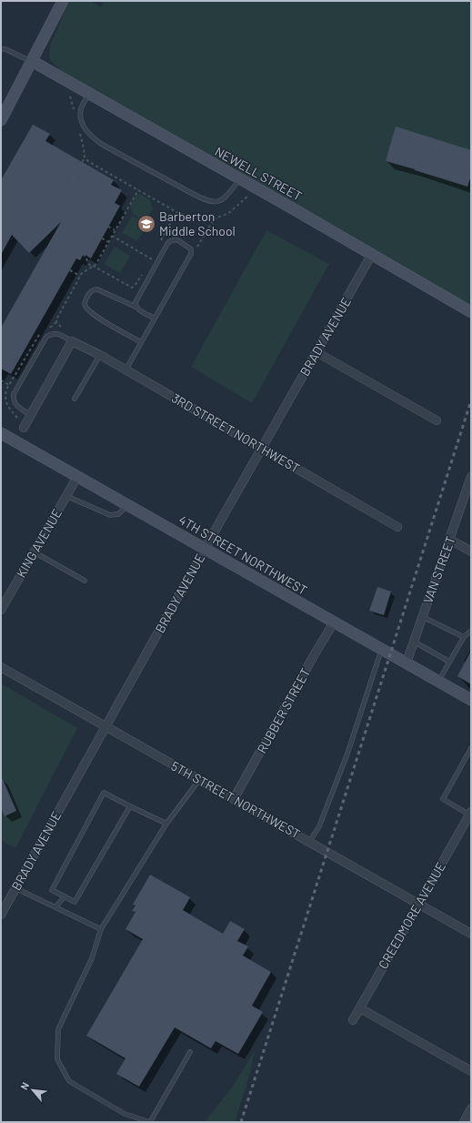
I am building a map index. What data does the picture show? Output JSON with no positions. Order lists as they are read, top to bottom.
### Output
{
  "streets": {
    "street": [
      "NEWELL STREET",
      "BRADY AVENUE",
      "3RD STREET NORTHWEST",
      "KING AVENUE",
      "4TH STREET NORTHWEST",
      "VAN STREET",
      "RUBBER STREET",
      "5TH STREET NORTHWEST",
      "CREEDMORE AVENUE"
    ]
  },
  "crossings": [
    ["NEWELL STREET", "BRADY AVENUE"],
    ["BRADY AVENUE", "3RD STREET NORTHWEST"],
    ["BRADY AVENUE", "4TH STREET NORTHWEST"],
    ["BRADY AVENUE", "5TH STREET NORTHWEST"],
    ["KING AVENUE", "4TH STREET NORTHWEST"],
    ["4TH STREET NORTHWEST", "VAN STREET"],
    ["4TH STREET NORTHWEST", "RUBBER STREET"],
    ["RUBBER STREET", "5TH STREET NORTHWEST"],
    ["5TH STREET NORTHWEST", "CREEDMORE AVENUE"]
  ],
  "places": {
    "school or university": ["Barberton Middle School"]
  },
  "north": "top left"
}
